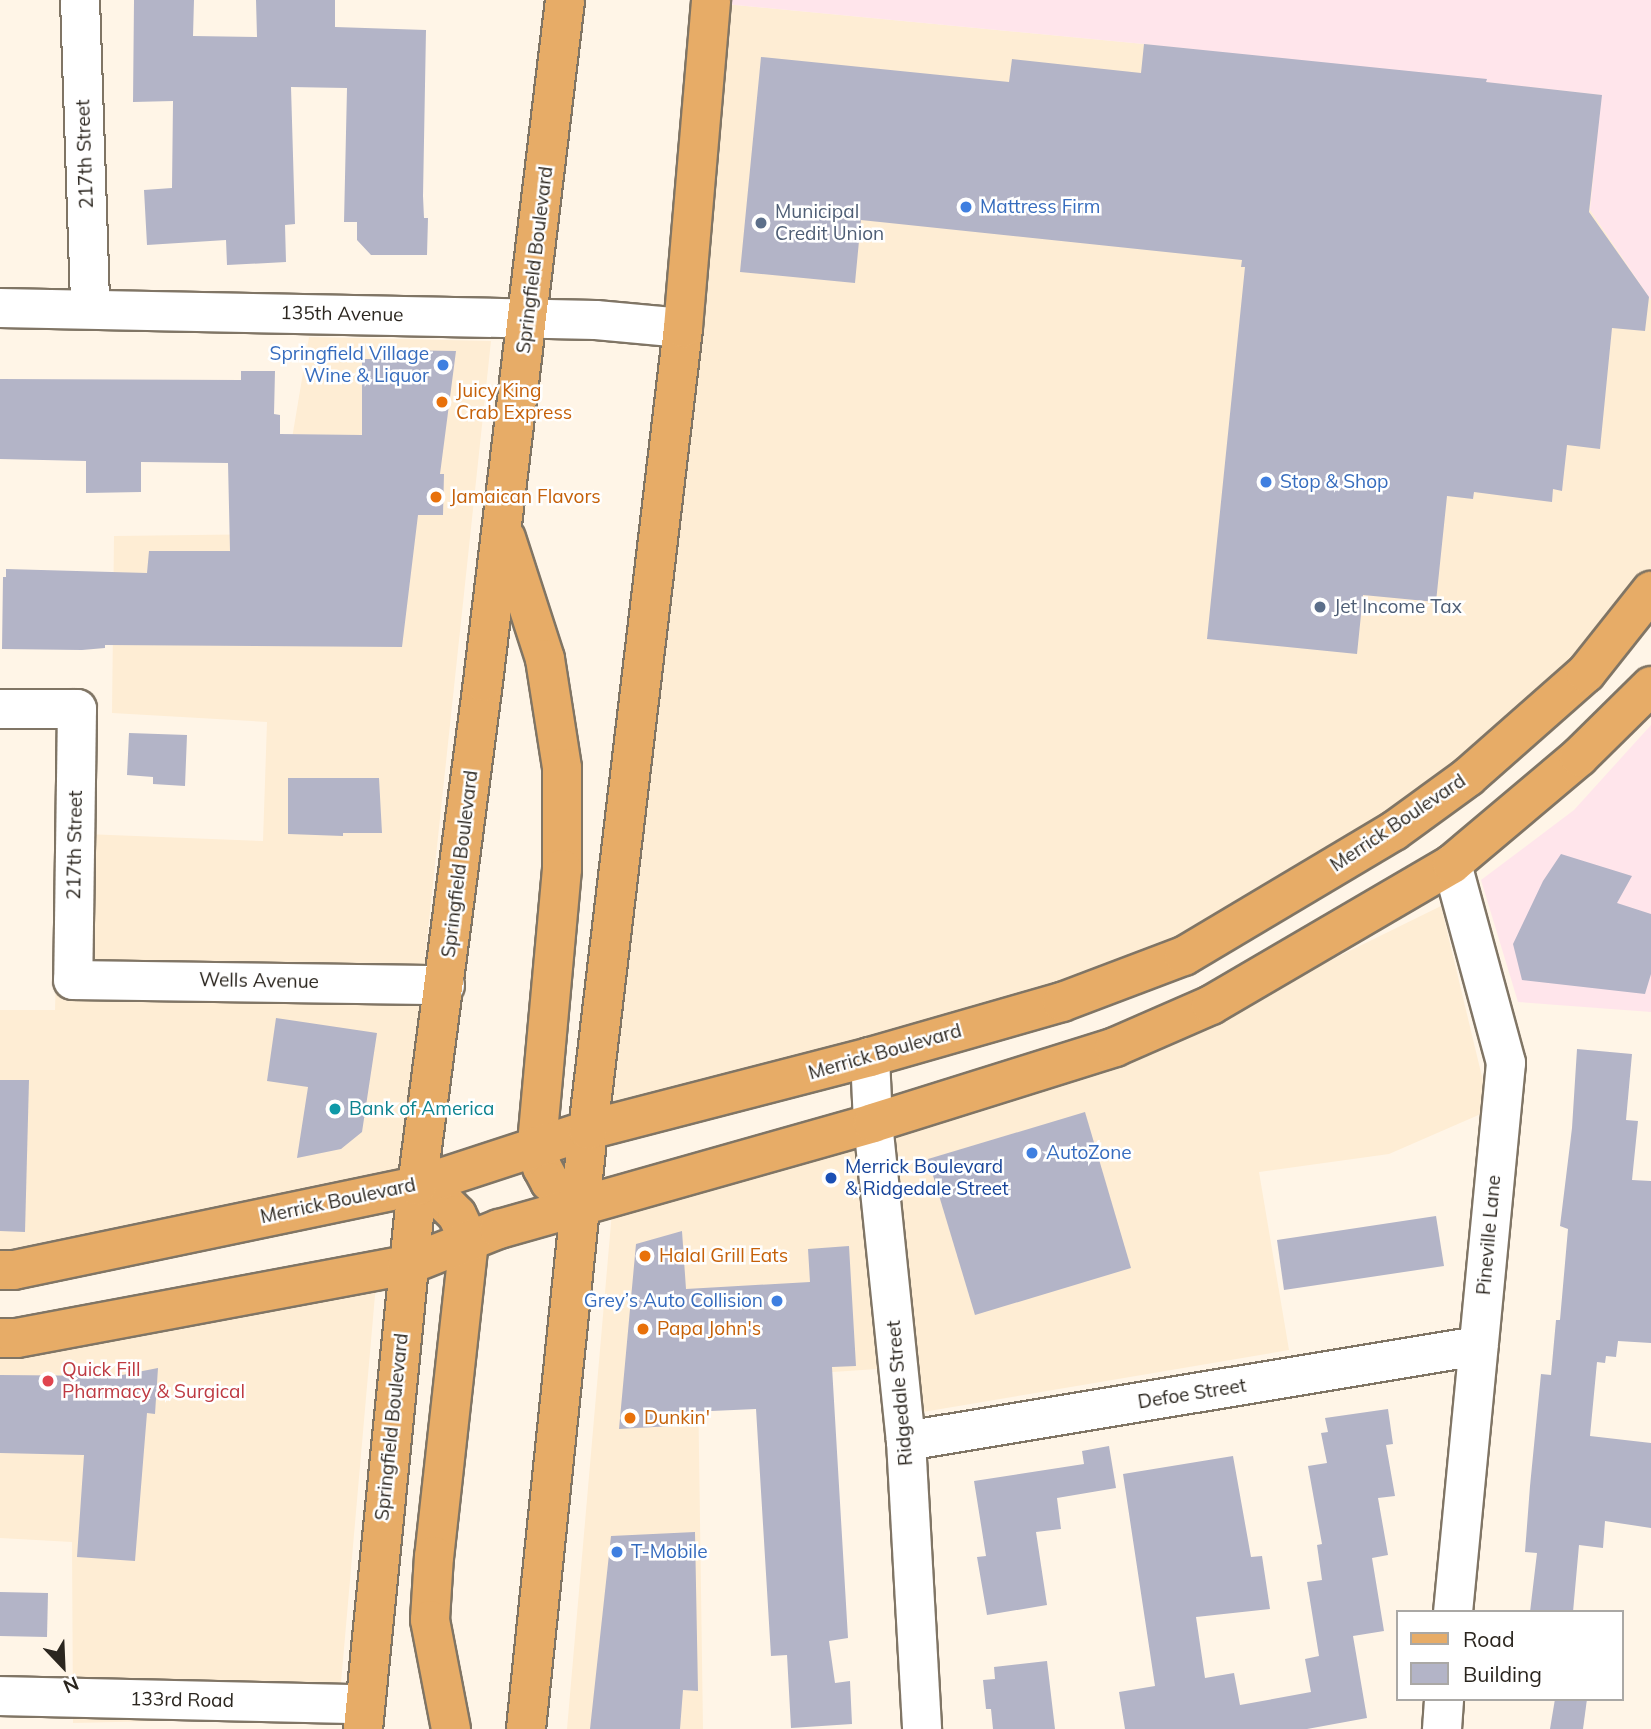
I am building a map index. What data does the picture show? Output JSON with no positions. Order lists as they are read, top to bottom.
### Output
{
  "streets": {
    "main road": ["Springfield Boulevard", "Merrick Boulevard"],
    "street": [
      "217th Street",
      "135th Avenue",
      "Wells Avenue",
      "Pineville Lane",
      "Ridgedale Street",
      "Defoe Street",
      "133rd Road"
    ]
  },
  "crossings": [
    ["217th Street", "135th Avenue"],
    ["217th Street", "Wells Avenue"],
    ["Springfield Boulevard", "135th Avenue"],
    ["Springfield Boulevard", "Merrick Boulevard"],
    ["Springfield Boulevard", "Wells Avenue"],
    ["Springfield Boulevard", "133rd Road"],
    ["Merrick Boulevard", "Ridgedale Street"],
    ["Pineville Lane", "Defoe Street"],
    ["Ridgedale Street", "Defoe Street"]
  ],
  "places": [
    "Mattress Firm",
    "Municipal Credit Union",
    "Springfield Village Wine & Liquor",
    "Juicy King Crab Express",
    "Stop & Shop",
    "Jamaican Flavors",
    "Jet Income Tax",
    "Bank of America",
    "AutoZone",
    "Merrick Boulevard & Ridgedale Street",
    "Halal Grill Eats",
    "Grey’s Auto Collision",
    "Papa John's",
    "Quick Fill Pharmacy & Surgical",
    "Dunkin'",
    "T-Mobile"
  ],
  "legend": ["Road", "Building"],
  "north": "bottom right"
}
